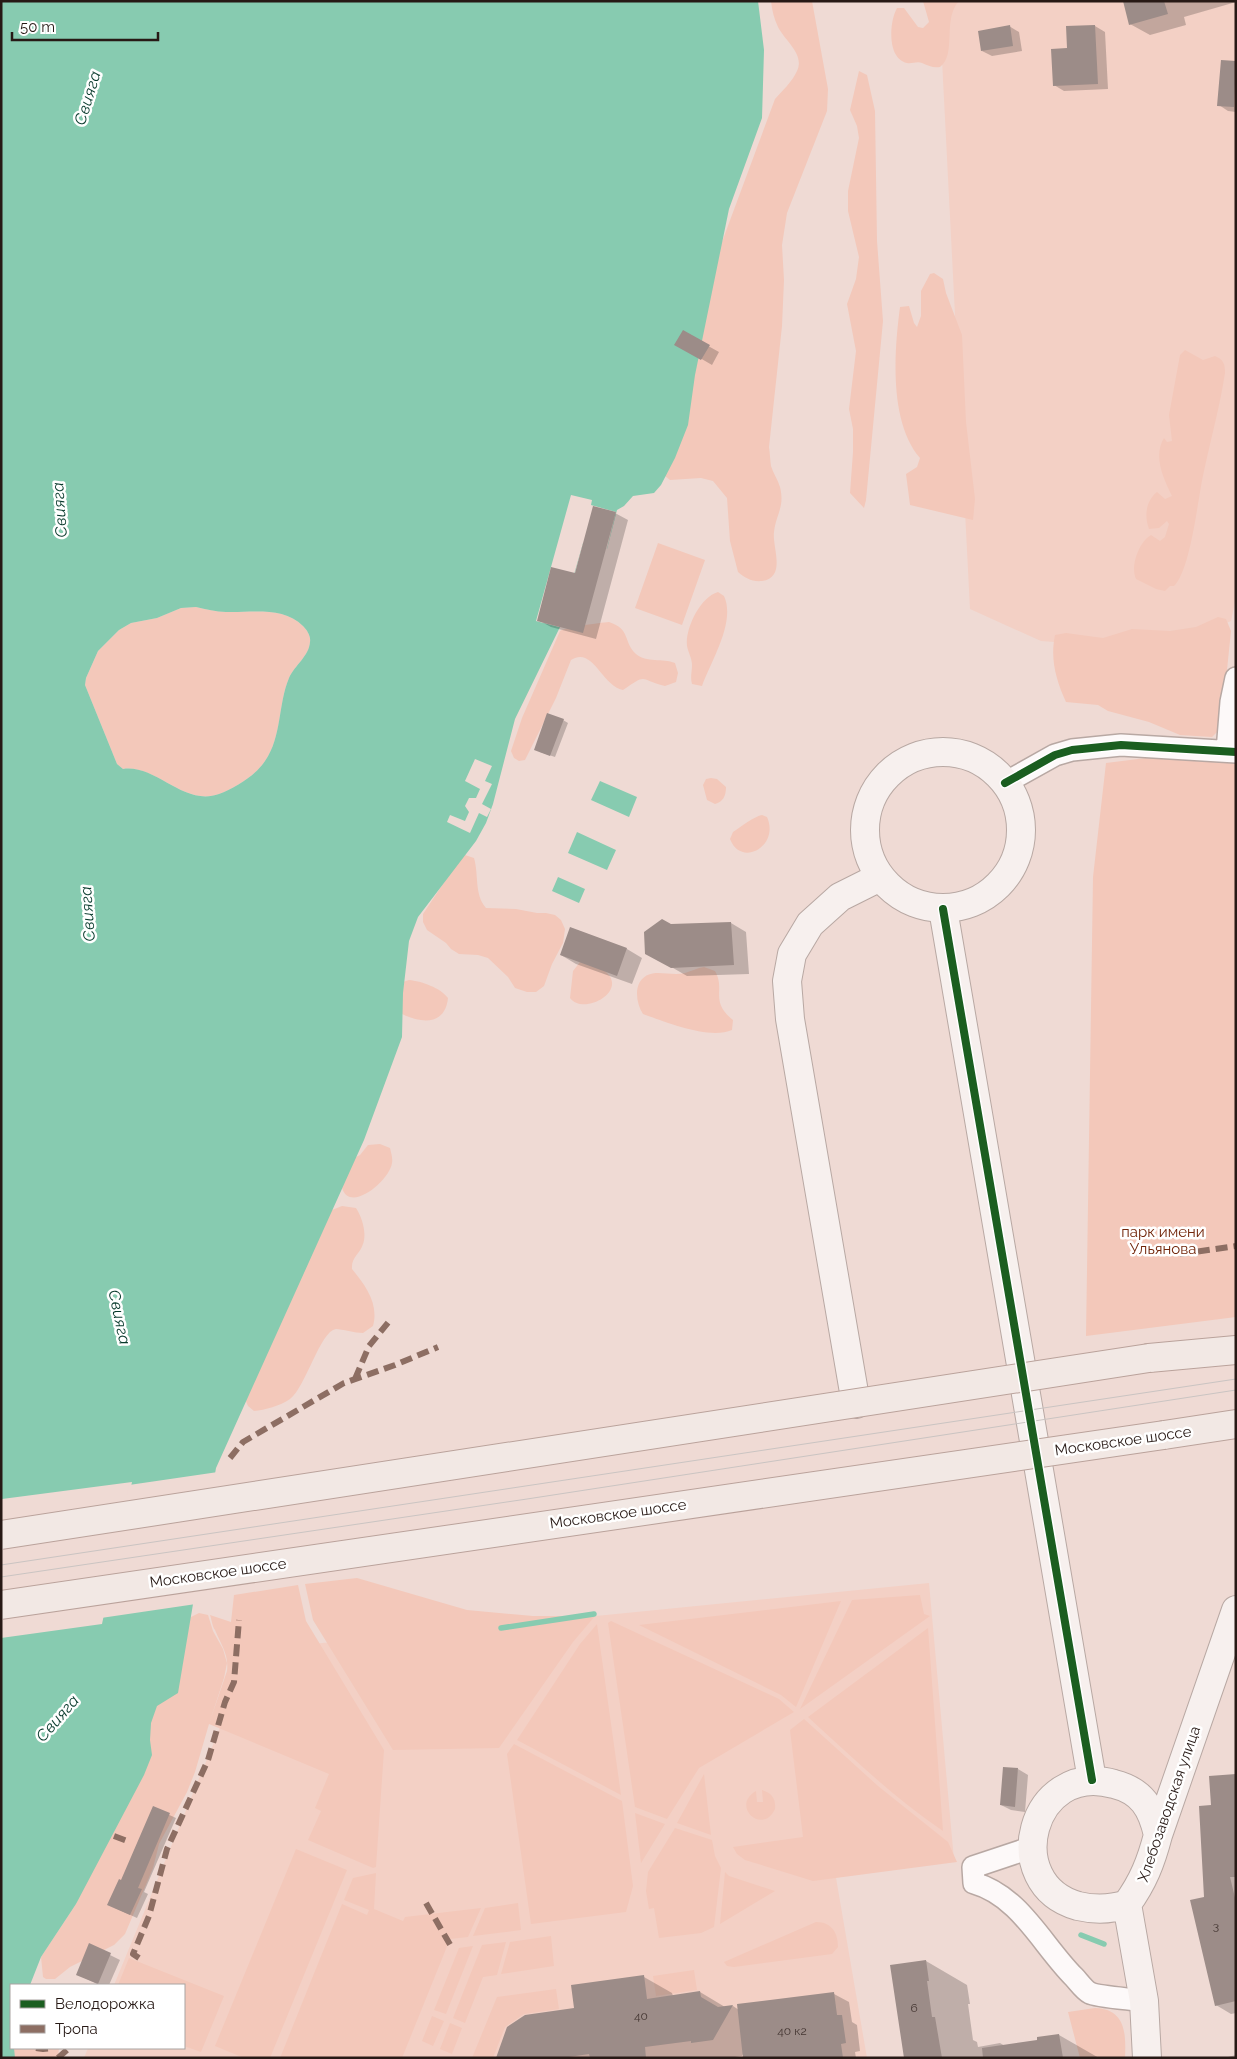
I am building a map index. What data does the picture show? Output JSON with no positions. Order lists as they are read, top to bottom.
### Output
{
  "streets": {
    "main road": ["Московское шоссе"],
    "street": ["Хлебозаводская улица"]
  },
  "water": ["Свияга"],
  "parks": ["парк имени Ульянова"],
  "house_numbers": [
    "3",
    "6",
    "40",
    "40 к2"
  ],
  "legend": ["Велодорожка", "Тропа"],
  "scale_bar": "50 m"
}
